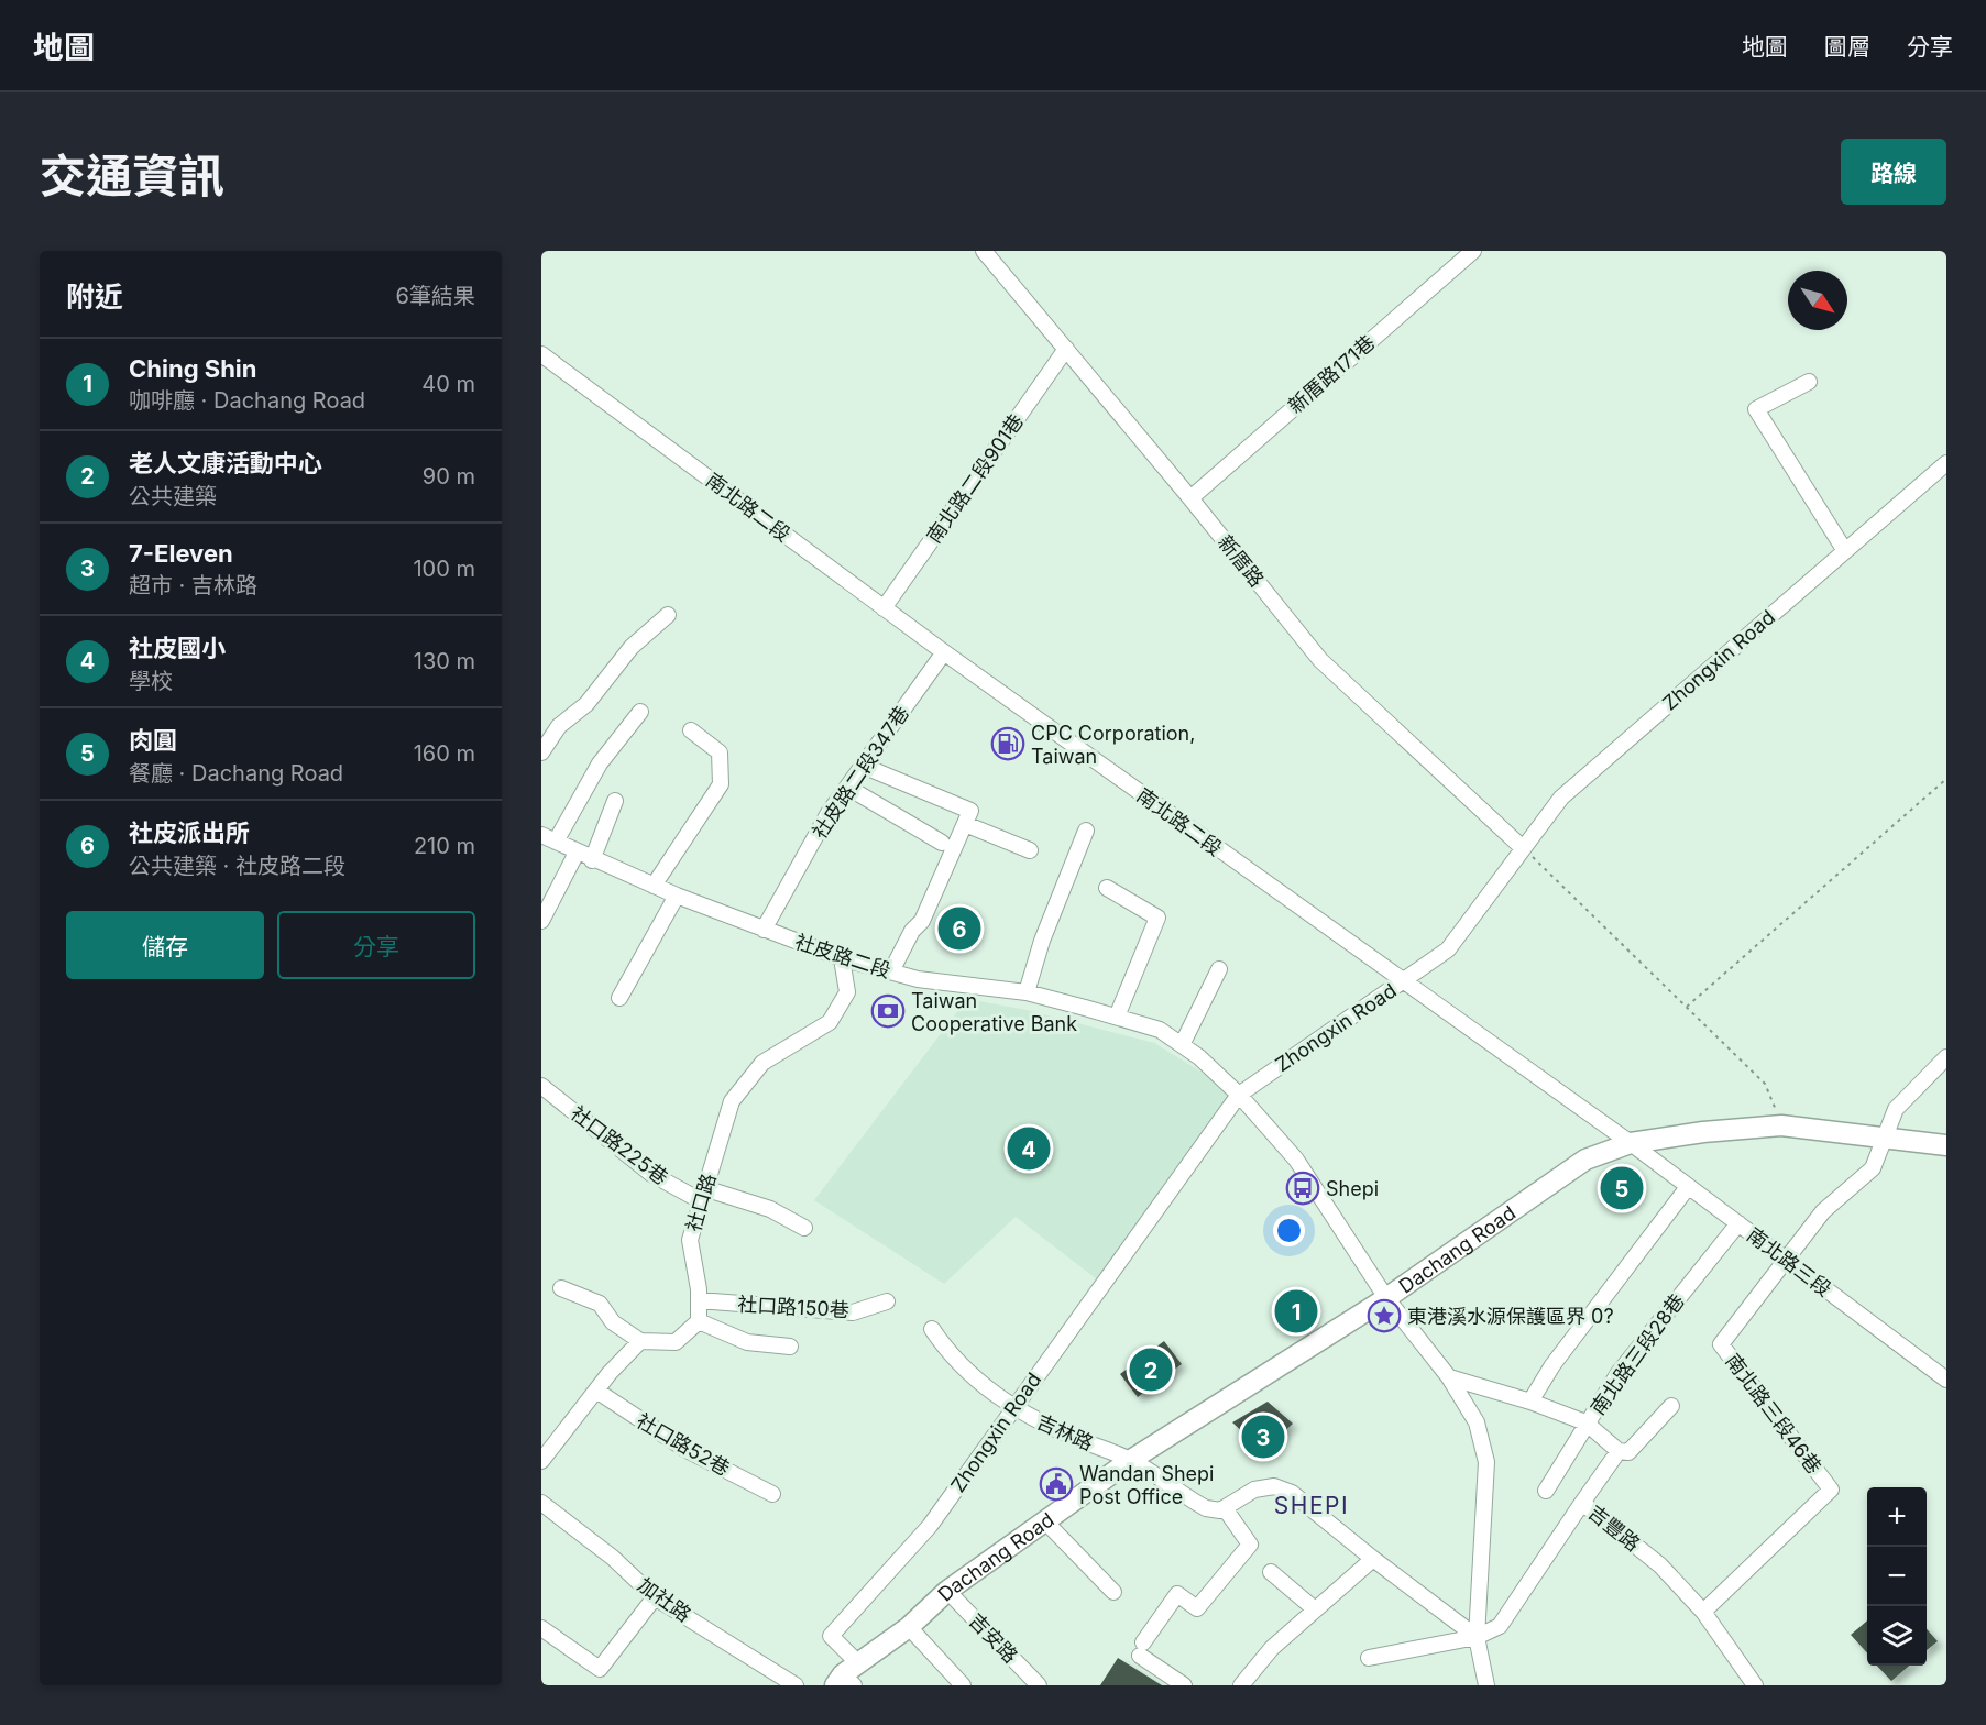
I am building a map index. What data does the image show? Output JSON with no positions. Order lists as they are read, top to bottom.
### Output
{
  "streets": {
    "main road": ["Dachang Road"],
    "street": [
      "新厝路171巷",
      "南北路二段901巷",
      "南北路二段",
      "新厝路",
      "Zhongxin Road",
      "社皮路二段347巷",
      "社皮路二段",
      "社口路225巷",
      "社口路",
      "南北路三段",
      "社口路150巷",
      "南北路三段28巷",
      "南北路三段46巷",
      "吉林路",
      "社口路52巷",
      "吉豐路",
      "加社路",
      "吉安路"
    ]
  },
  "crossings": [
    ["新厝路171巷", "新厝路"],
    ["南北路二段901巷", "南北路二段"],
    ["南北路二段901巷", "新厝路"],
    ["南北路二段", "Zhongxin Road"],
    ["南北路二段", "社皮路二段347巷"],
    ["南北路二段", "Dachang Road"],
    ["南北路二段", "南北路三段"],
    ["新厝路", "Zhongxin Road"],
    ["Zhongxin Road", "社皮路二段"],
    ["Zhongxin Road", "Dachang Road"],
    ["Zhongxin Road", "吉林路"],
    ["社皮路二段347巷", "社皮路二段"],
    ["社皮路二段", "社口路"],
    ["社皮路二段", "Dachang Road"],
    ["社口路225巷", "社口路"],
    ["社口路", "社口路150巷"],
    ["Dachang Road", "南北路三段"],
    ["Dachang Road", "吉林路"],
    ["Dachang Road", "吉安路"],
    ["南北路三段", "南北路三段28巷"],
    ["南北路三段", "南北路三段46巷"],
    ["南北路三段46巷", "吉豐路"]
  ],
  "districts": ["SHEPI"],
  "places": {
    "fuel station": ["CPC Corporation, Taiwan"],
    "bank": ["Taiwan Cooperative Bank"],
    "bus stop": ["Shepi"],
    "place": ["東港溪水源保護區界 0?"],
    "public building": ["Wandan Shepi Post Office"]
  },
  "north": "bottom right",
  "page": {
    "header": "地圖",
    "nav": ["地圖", "圖層", "分享"],
    "title": "交通資訊",
    "buttons": [
      "路線",
      ["儲存", "分享"]
    ],
    "heading": ["附近", "6筆結果"],
    "list": [
      {
        "mark": "1",
        "name": "Ching Shin",
        "note": "咖啡廳 · Dachang Road",
        "value": "40 m"
      },
      {
        "mark": "2",
        "name": "老人文康活動中心",
        "note": "公共建築",
        "value": "90 m"
      },
      {
        "mark": "3",
        "name": "7-Eleven",
        "note": "超市 · 吉林路",
        "value": "100 m"
      },
      {
        "mark": "4",
        "name": "社皮國小",
        "note": "學校",
        "value": "130 m"
      },
      {
        "mark": "5",
        "name": "肉圓",
        "note": "餐廳 · Dachang Road",
        "value": "160 m"
      },
      {
        "mark": "6",
        "name": "社皮派出所",
        "note": "公共建築 · 社皮路二段",
        "value": "210 m"
      }
    ],
    "pins": [
      "6",
      "4",
      "5",
      "1",
      "2",
      "3"
    ],
    "map_buttons": ["+", "−"]
  }
}
